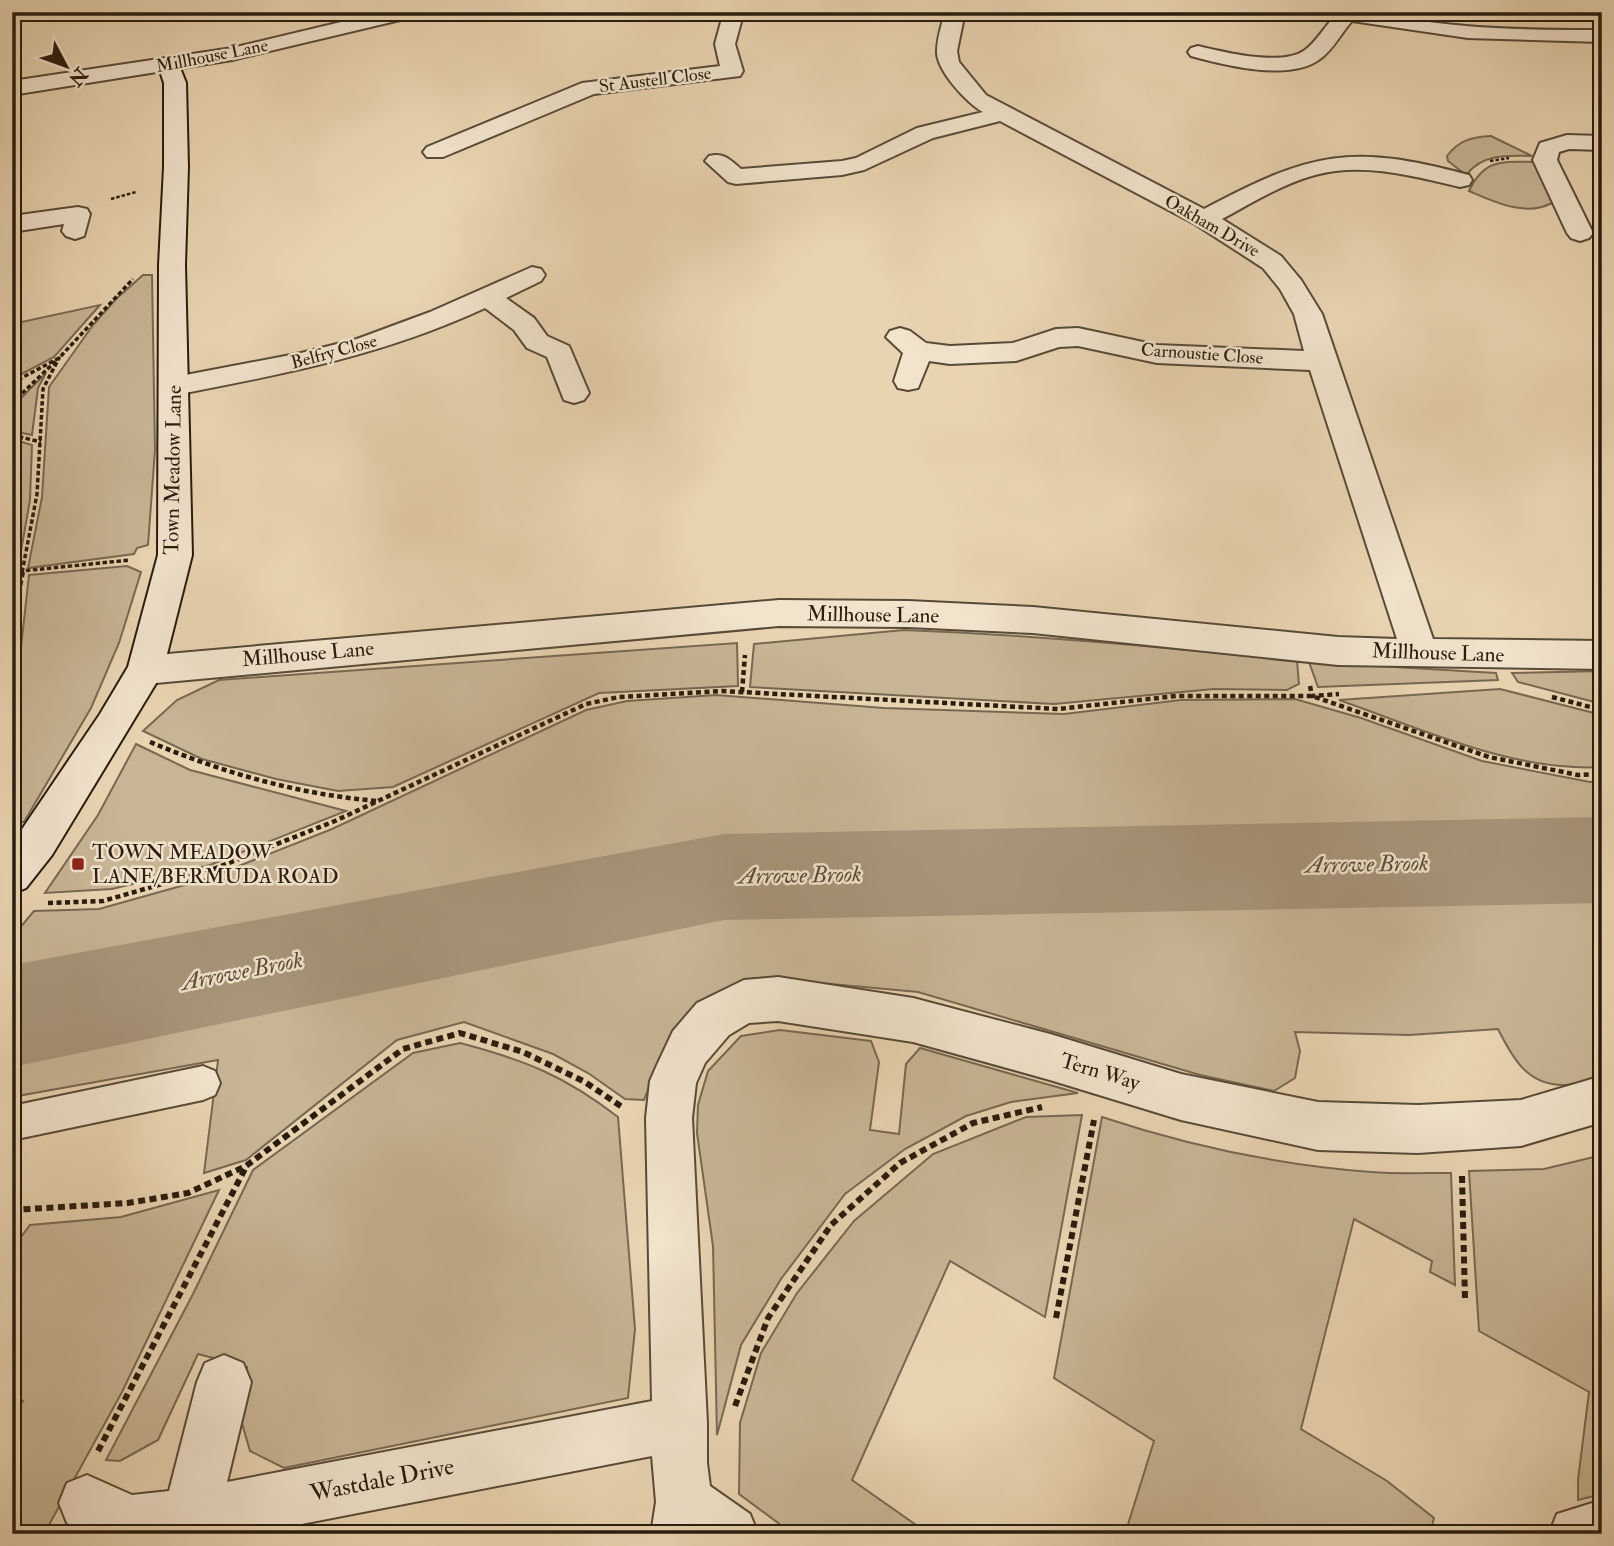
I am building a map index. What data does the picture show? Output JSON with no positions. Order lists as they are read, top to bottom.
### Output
{
  "streets": {
    "street": [
      "Millhouse Lane",
      "St Austell Close",
      "Oakham Drive",
      "Belfry Close",
      "Carnoustie Close",
      "Town Meadow Lane",
      "Tern Way",
      "Wastdale Drive"
    ]
  },
  "crossings": [
    ["Millhouse Lane", "Oakham Drive"],
    ["Millhouse Lane", "Town Meadow Lane"],
    ["Oakham Drive", "Carnoustie Close"],
    ["Belfry Close", "Town Meadow Lane"]
  ],
  "water": ["Arrowe Brook"],
  "places": {
    "transit": ["TOWN MEADOW LANE/BERMUDA ROAD"]
  },
  "north": "bottom right"
}
